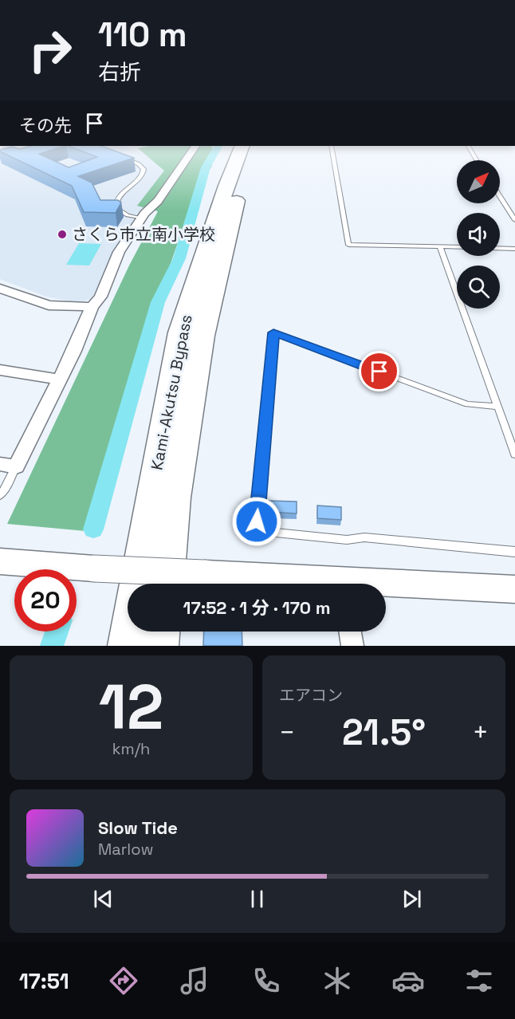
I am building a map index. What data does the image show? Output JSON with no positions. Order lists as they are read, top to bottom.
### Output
{
  "streets": {
    "highway": ["Kami-Akutsu Bypass"]
  },
  "places": ["さくら市立南小学校"],
  "north": "top right",
  "page": {
    "turn": ["110 m", "右折"],
    "then": "その先",
    "limit": "20",
    "trip": "17:52 · 1 分 · 170 m",
    "tile": [
      ["12", "km/h"],
      "エアコン"
    ],
    "heat": ["−", "21.5°", "+"],
    "song": ["Slow Tide", "Marlow"],
    "tabs": "17:51"
  }
}
